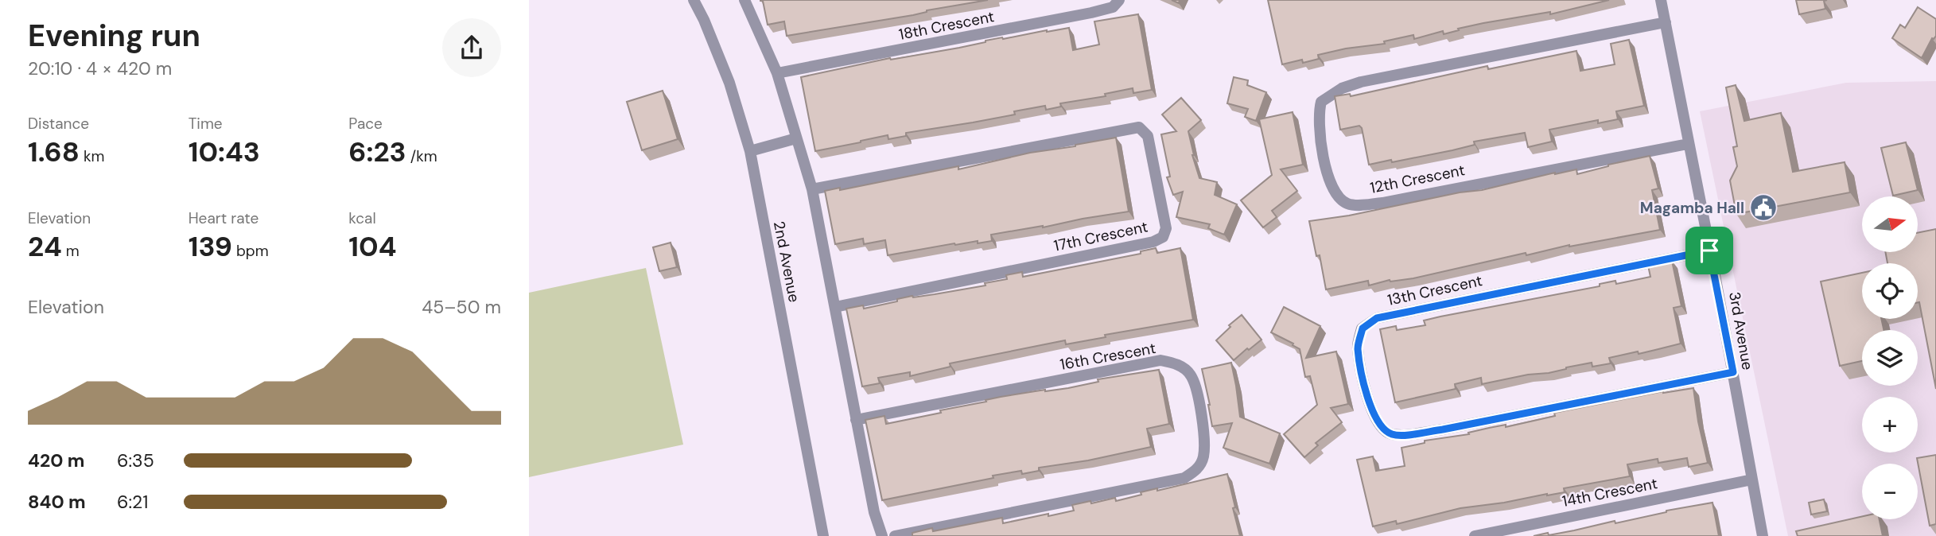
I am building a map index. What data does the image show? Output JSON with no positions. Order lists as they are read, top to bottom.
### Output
{
  "streets": {
    "street": [
      "18th Crescent",
      "12th Crescent",
      "17th Crescent",
      "2nd Avenue",
      "13th Crescent",
      "3rd Avenue",
      "16th Crescent",
      "14th Crescent"
    ]
  },
  "crossings": [
    ["12th Crescent", "3rd Avenue"],
    ["13th Crescent", "3rd Avenue"],
    ["3rd Avenue", "14th Crescent"]
  ],
  "places": {
    "public building": ["Magamba Hall"]
  },
  "north": "right",
  "page": {
    "heading": ["Evening run", "20:10 · 4 × 420 m"],
    "stats": [
      ["Distance", "1.68 km"],
      ["Time", "10:43"],
      ["Pace", "6:23 /km"],
      ["Elevation", "24 m"],
      ["Heart rate", "139 bpm"],
      ["kcal", "104"]
    ],
    "map_buttons": ["+", "−"],
    "chart": ["Elevation", "45–50 m"],
    "list": [
      {
        "name": "420 m",
        "note": "6:35"
      },
      {
        "name": "840 m",
        "note": "6:21"
      }
    ]
  }
}
